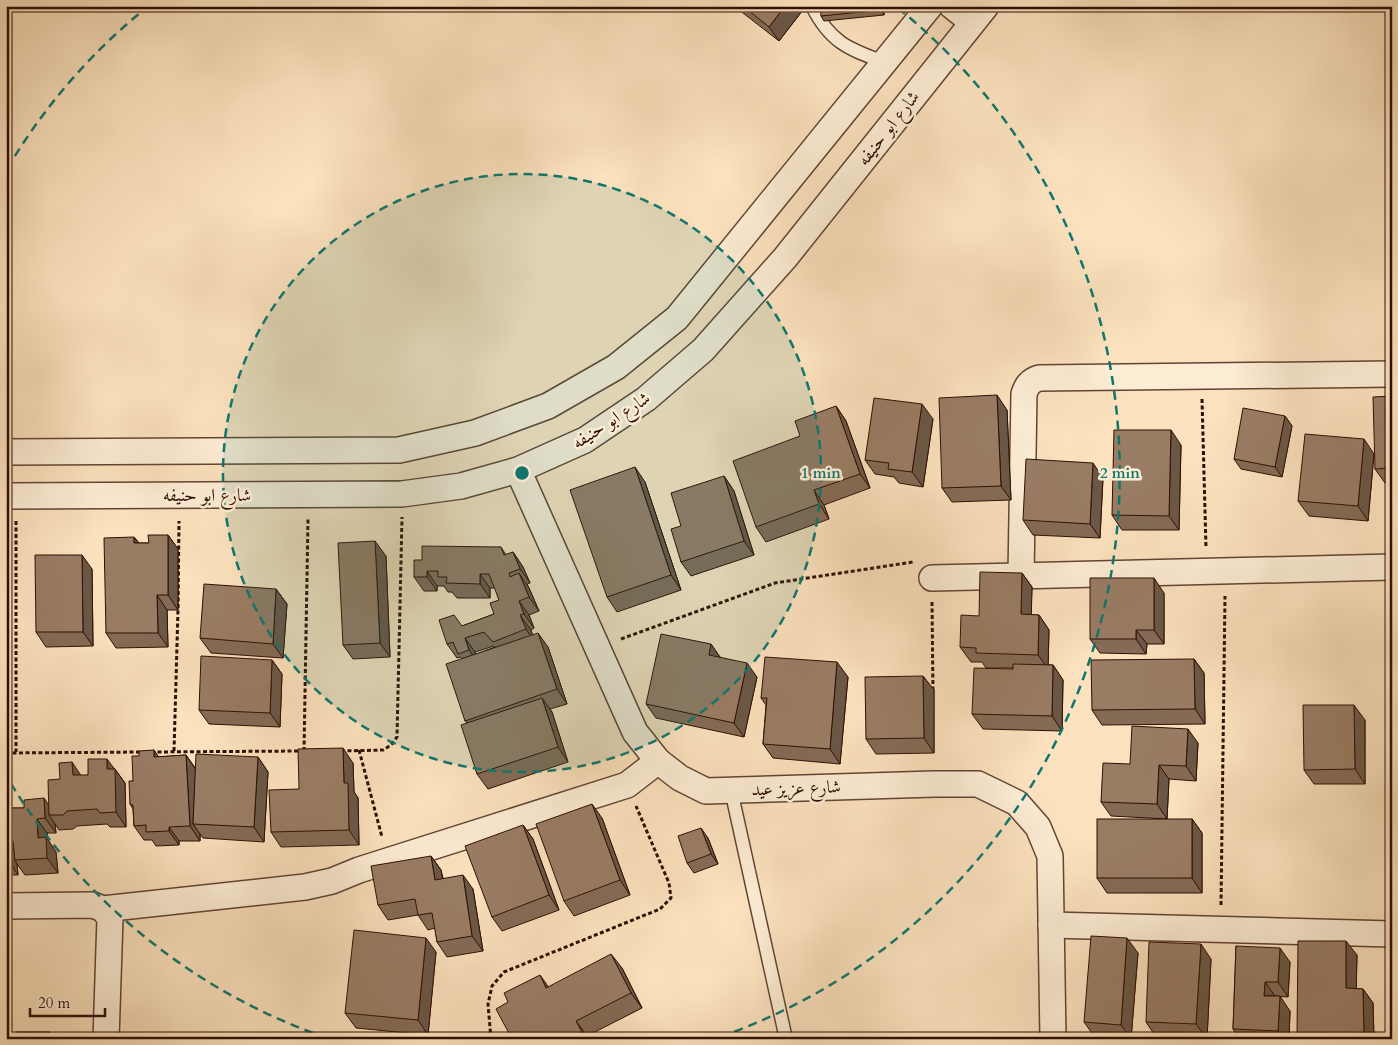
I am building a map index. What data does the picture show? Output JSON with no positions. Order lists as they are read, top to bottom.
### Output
{
  "streets": {
    "street": ["شارع ابو حنيفه", "شارع عزيز عيد"]
  },
  "crossings": [
    ["شارع ابو حنيفه", "شارع عزيز عيد"]
  ],
  "scale_bar": "20 m",
  "rings": ["1 min", "2 min"]
}
